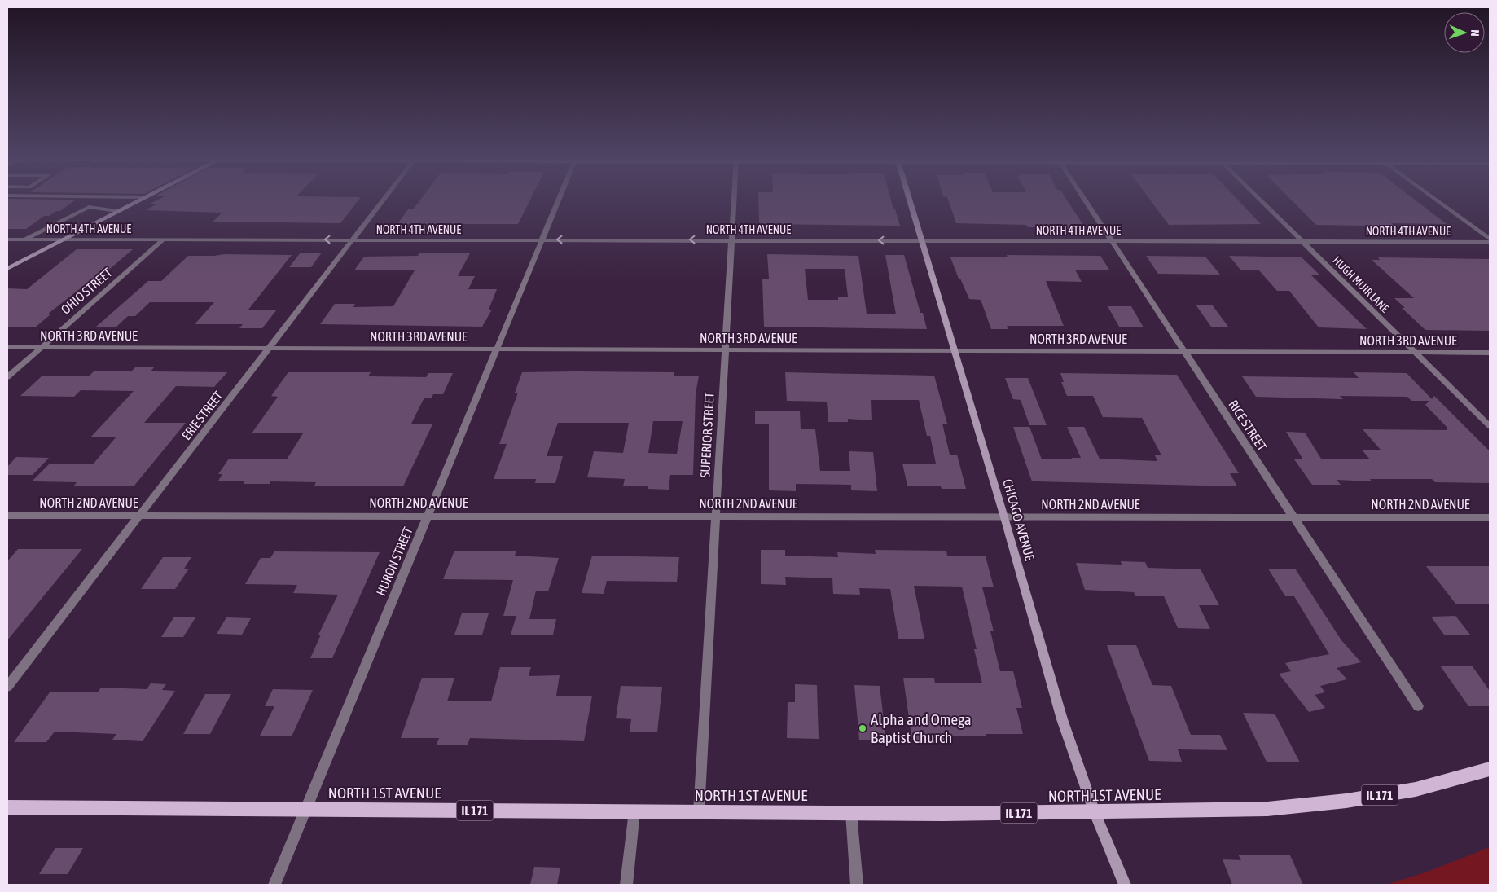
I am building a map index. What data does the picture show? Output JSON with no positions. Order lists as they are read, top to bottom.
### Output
{
  "streets": {
    "main road": ["NORTH 1ST AVENUE", "IL 171"],
    "street": [
      "NORTH 4TH AVENUE",
      "HUGH MUIR LANE",
      "OHIO STREET",
      "NORTH 3RD AVENUE",
      "ERIE STREET",
      "RICE STREET",
      "SUPERIOR STREET",
      "NORTH 2ND AVENUE",
      "CHICAGO AVENUE",
      "HURON STREET"
    ]
  },
  "crossings": [
    ["NORTH 4TH AVENUE", "HUGH MUIR LANE"],
    ["NORTH 4TH AVENUE", "OHIO STREET"],
    ["NORTH 4TH AVENUE", "ERIE STREET"],
    ["NORTH 4TH AVENUE", "RICE STREET"],
    ["NORTH 4TH AVENUE", "SUPERIOR STREET"],
    ["NORTH 4TH AVENUE", "CHICAGO AVENUE"],
    ["NORTH 4TH AVENUE", "HURON STREET"],
    ["HUGH MUIR LANE", "NORTH 3RD AVENUE"],
    ["OHIO STREET", "NORTH 3RD AVENUE"],
    ["NORTH 3RD AVENUE", "ERIE STREET"],
    ["NORTH 3RD AVENUE", "RICE STREET"],
    ["NORTH 3RD AVENUE", "SUPERIOR STREET"],
    ["NORTH 3RD AVENUE", "CHICAGO AVENUE"],
    ["NORTH 3RD AVENUE", "HURON STREET"],
    ["ERIE STREET", "NORTH 2ND AVENUE"],
    ["RICE STREET", "NORTH 2ND AVENUE"],
    ["SUPERIOR STREET", "NORTH 2ND AVENUE"],
    ["SUPERIOR STREET", "NORTH 1ST AVENUE"],
    ["NORTH 2ND AVENUE", "CHICAGO AVENUE"],
    ["NORTH 2ND AVENUE", "HURON STREET"],
    ["CHICAGO AVENUE", "NORTH 1ST AVENUE"],
    ["HURON STREET", "NORTH 1ST AVENUE"]
  ],
  "one_way": ["NORTH 4TH AVENUE"],
  "places": ["Alpha and Omega Baptist Church"],
  "north": "right"
}
